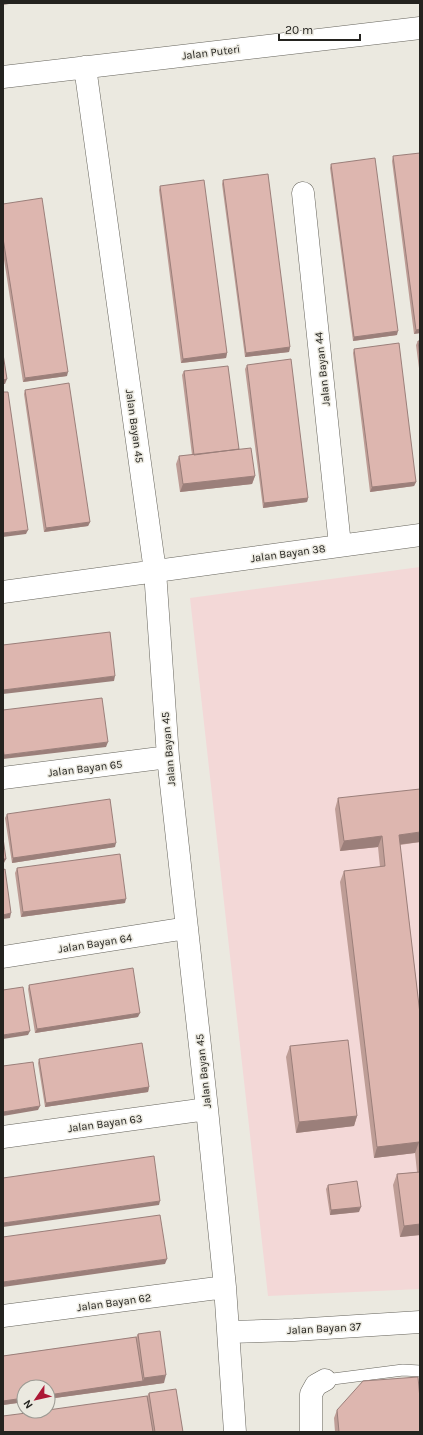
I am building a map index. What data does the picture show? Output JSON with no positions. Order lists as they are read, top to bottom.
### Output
{
  "streets": {
    "street": [
      "Jalan Puteri",
      "Jalan Bayan 44",
      "Jalan Bayan 45",
      "Jalan Bayan 38",
      "Jalan Bayan 65",
      "Jalan Bayan 64",
      "Jalan Bayan 63",
      "Jalan Bayan 62",
      "Jalan Bayan 37"
    ]
  },
  "crossings": [
    ["Jalan Puteri", "Jalan Bayan 45"],
    ["Jalan Bayan 44", "Jalan Bayan 38"],
    ["Jalan Bayan 45", "Jalan Bayan 38"],
    ["Jalan Bayan 45", "Jalan Bayan 65"],
    ["Jalan Bayan 45", "Jalan Bayan 64"],
    ["Jalan Bayan 45", "Jalan Bayan 63"],
    ["Jalan Bayan 45", "Jalan Bayan 62"],
    ["Jalan Bayan 45", "Jalan Bayan 37"]
  ],
  "scale_bar": "20 m",
  "north": "bottom left"
}
